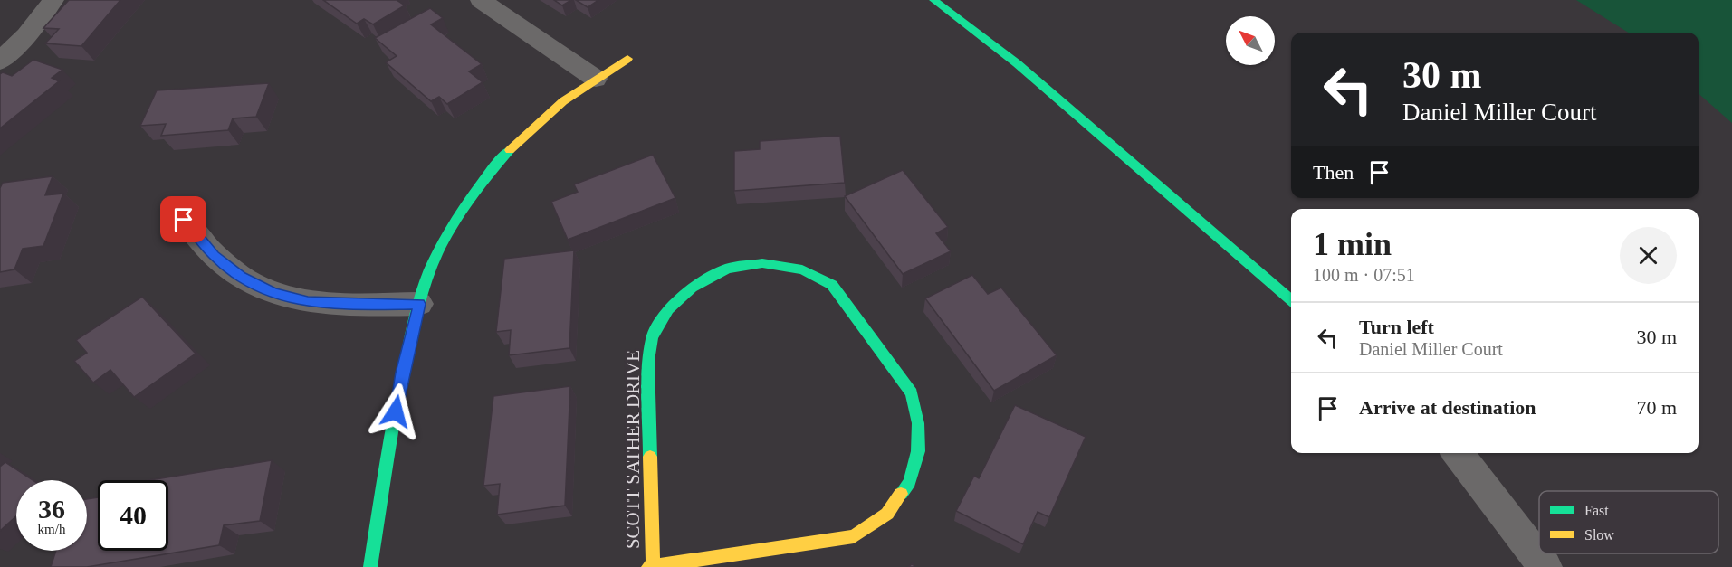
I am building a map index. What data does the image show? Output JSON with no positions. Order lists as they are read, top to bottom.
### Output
{
  "streets": {
    "street": ["SCOTT SATHER DRIVE"]
  },
  "legend": ["Fast", "Slow"],
  "north": "top left",
  "page": {
    "turn": ["30 m", "Daniel Miller Court"],
    "then": "Then",
    "heading": ["1 min", "100 m · 07:51"],
    "list": [
      {
        "name": "Turn left",
        "note": "Daniel Miller Court",
        "value": "30 m"
      },
      {
        "name": "Arrive at destination",
        "value": "70 m"
      }
    ],
    "speed": "36 km/h",
    "limit": "40"
  }
}
